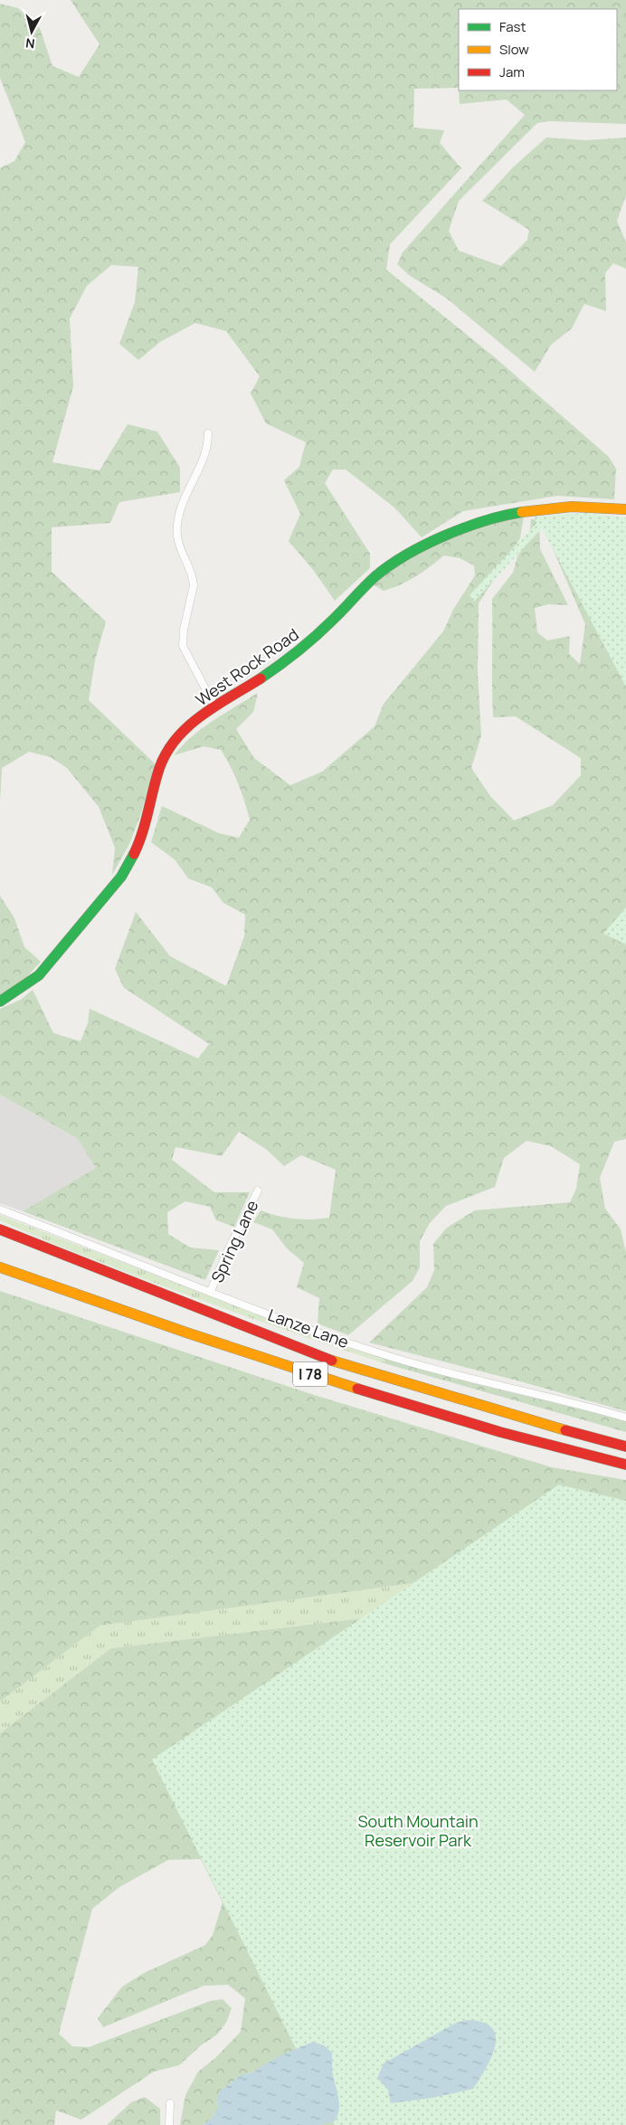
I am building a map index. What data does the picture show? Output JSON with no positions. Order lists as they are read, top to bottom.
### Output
{
  "streets": {
    "main road": ["West Rock Road", "I 78"],
    "street": ["Spring Lane", "Lanze Lane"]
  },
  "crossings": [
    ["Spring Lane", "Lanze Lane"]
  ],
  "parks": ["South Mountain Reservoir Park"],
  "legend": ["Fast", "Slow", "Jam"],
  "north": "bottom"
}
